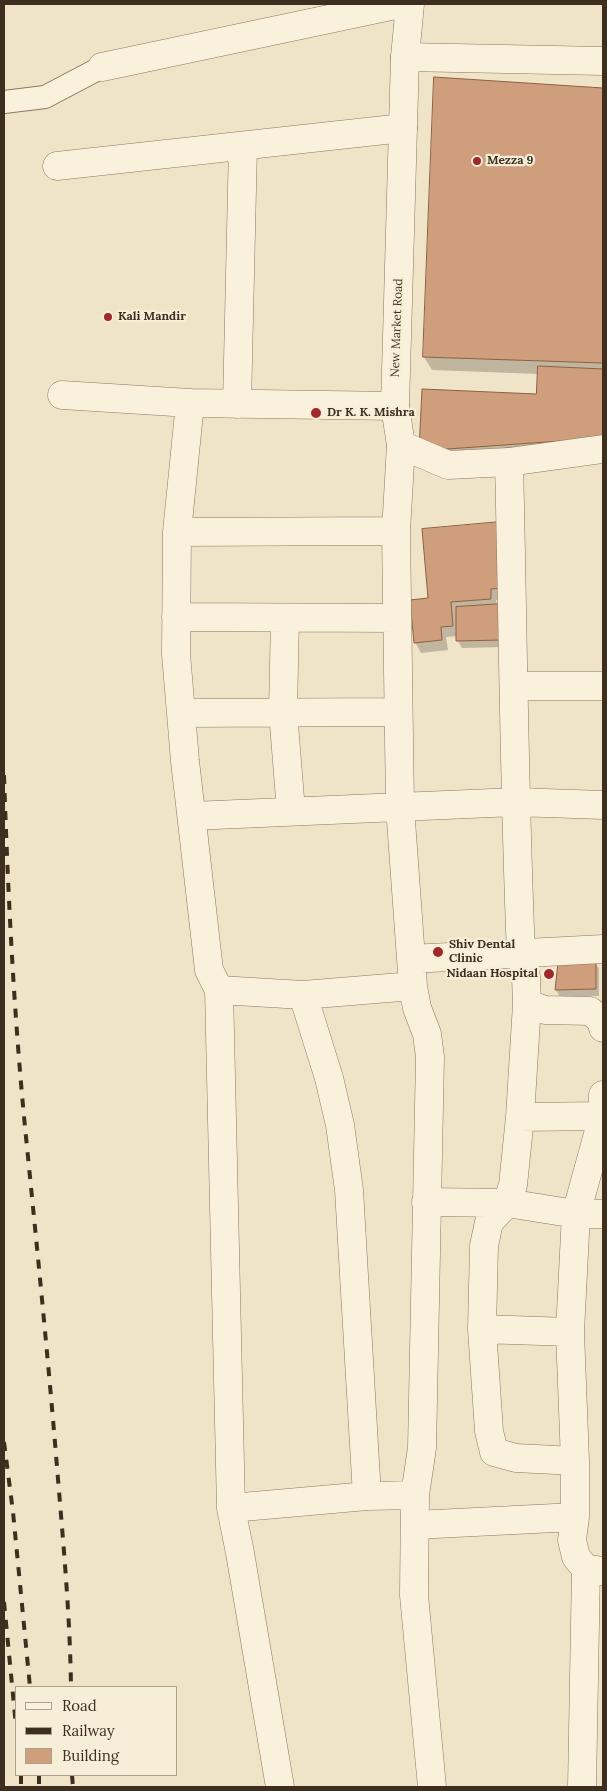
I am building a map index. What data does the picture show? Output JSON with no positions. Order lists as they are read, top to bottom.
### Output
{
  "streets": {
    "street": ["New Market Road"]
  },
  "places": [
    "Mezza 9",
    "Kali Mandir",
    "Dr K. K. Mishra",
    "Shiv Dental Clinic",
    "Nidaan Hospital"
  ],
  "legend": ["Road", "Railway", "Building"]
}
